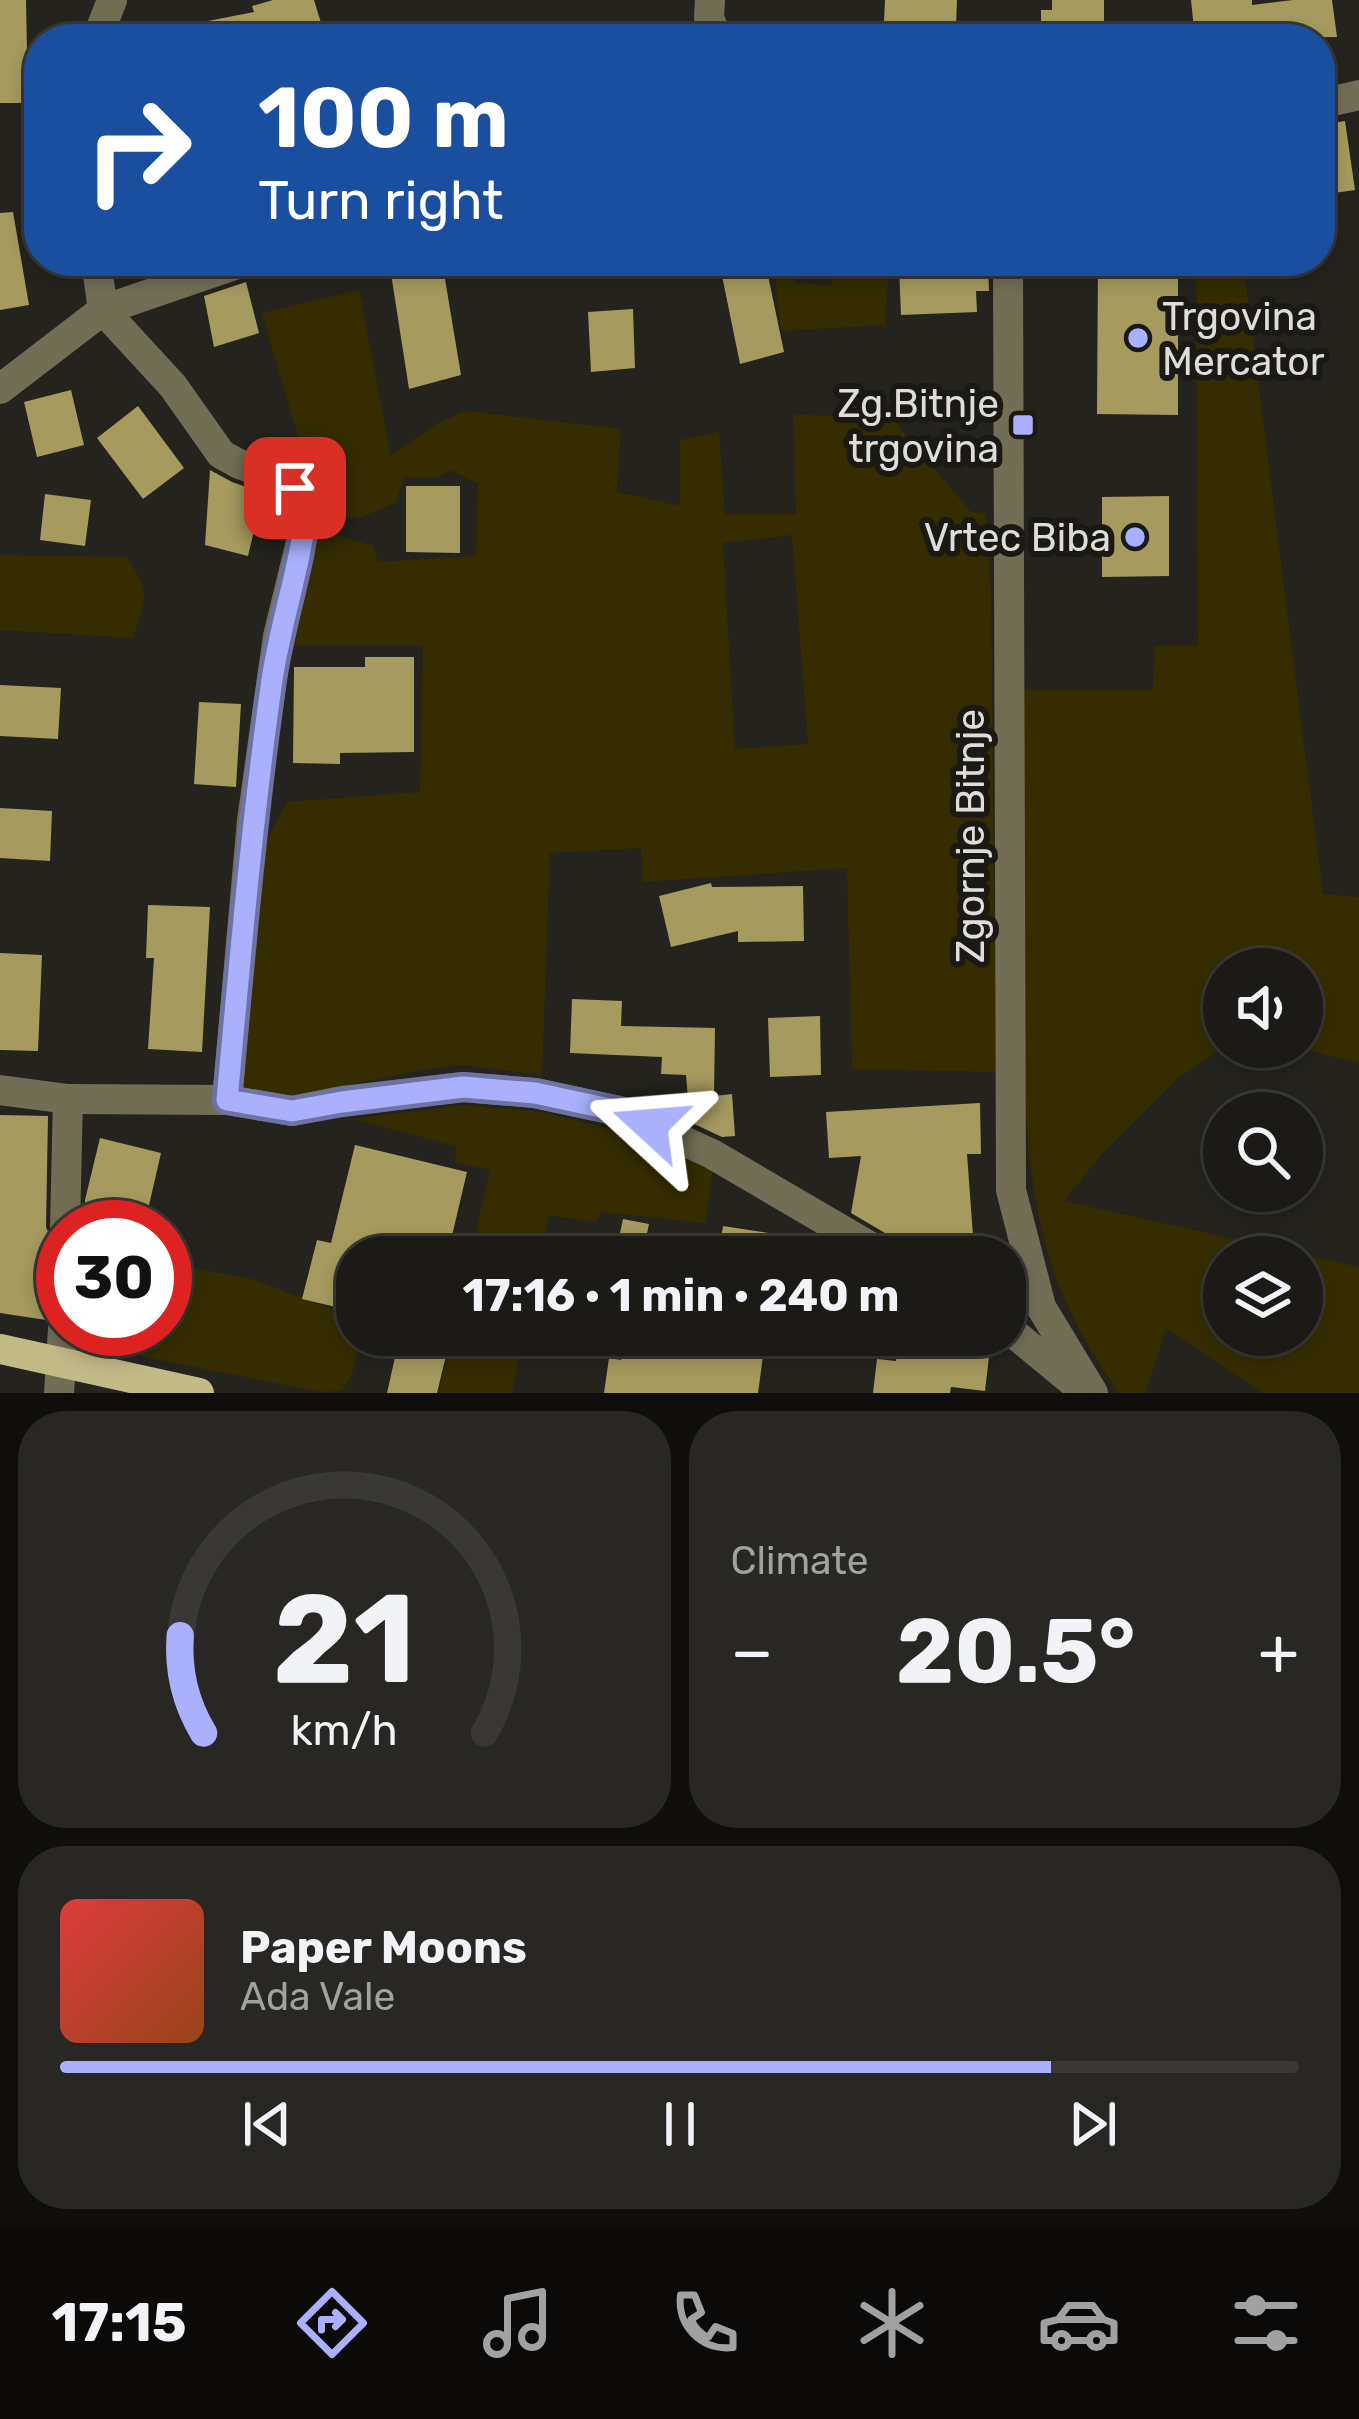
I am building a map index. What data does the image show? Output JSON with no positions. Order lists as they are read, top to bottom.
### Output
{
  "streets": {
    "street": ["Zgornje Bitnje"]
  },
  "places": {
    "other": ["Trgovina Mercator", "Vrtec Biba"],
    "transit": ["Zg.Bitnje trgovina"]
  },
  "page": {
    "turn": ["100 m", "Turn right"],
    "limit": "30",
    "trip": "17:16 · 1 min · 240 m",
    "tile": "Climate",
    "heat": ["−", "20.5°", "+"],
    "song": ["Paper Moons", "Ada Vale"],
    "tabs": "17:15",
    "gauge": ["21", "km/h"]
  }
}
